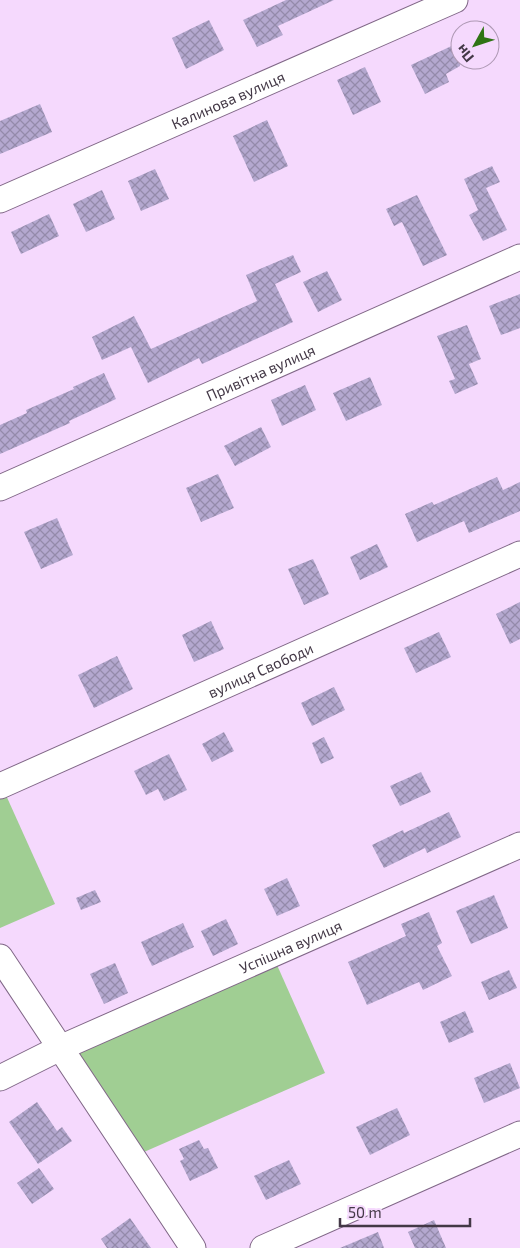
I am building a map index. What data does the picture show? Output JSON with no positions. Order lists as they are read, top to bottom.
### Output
{
  "streets": {
    "street": [
      "Калинова вулиця",
      "Привітна вулиця",
      "вулиця Свободи",
      "Успішна вулиця"
    ]
  },
  "scale_bar": "50 m",
  "north": "bottom left"
}
